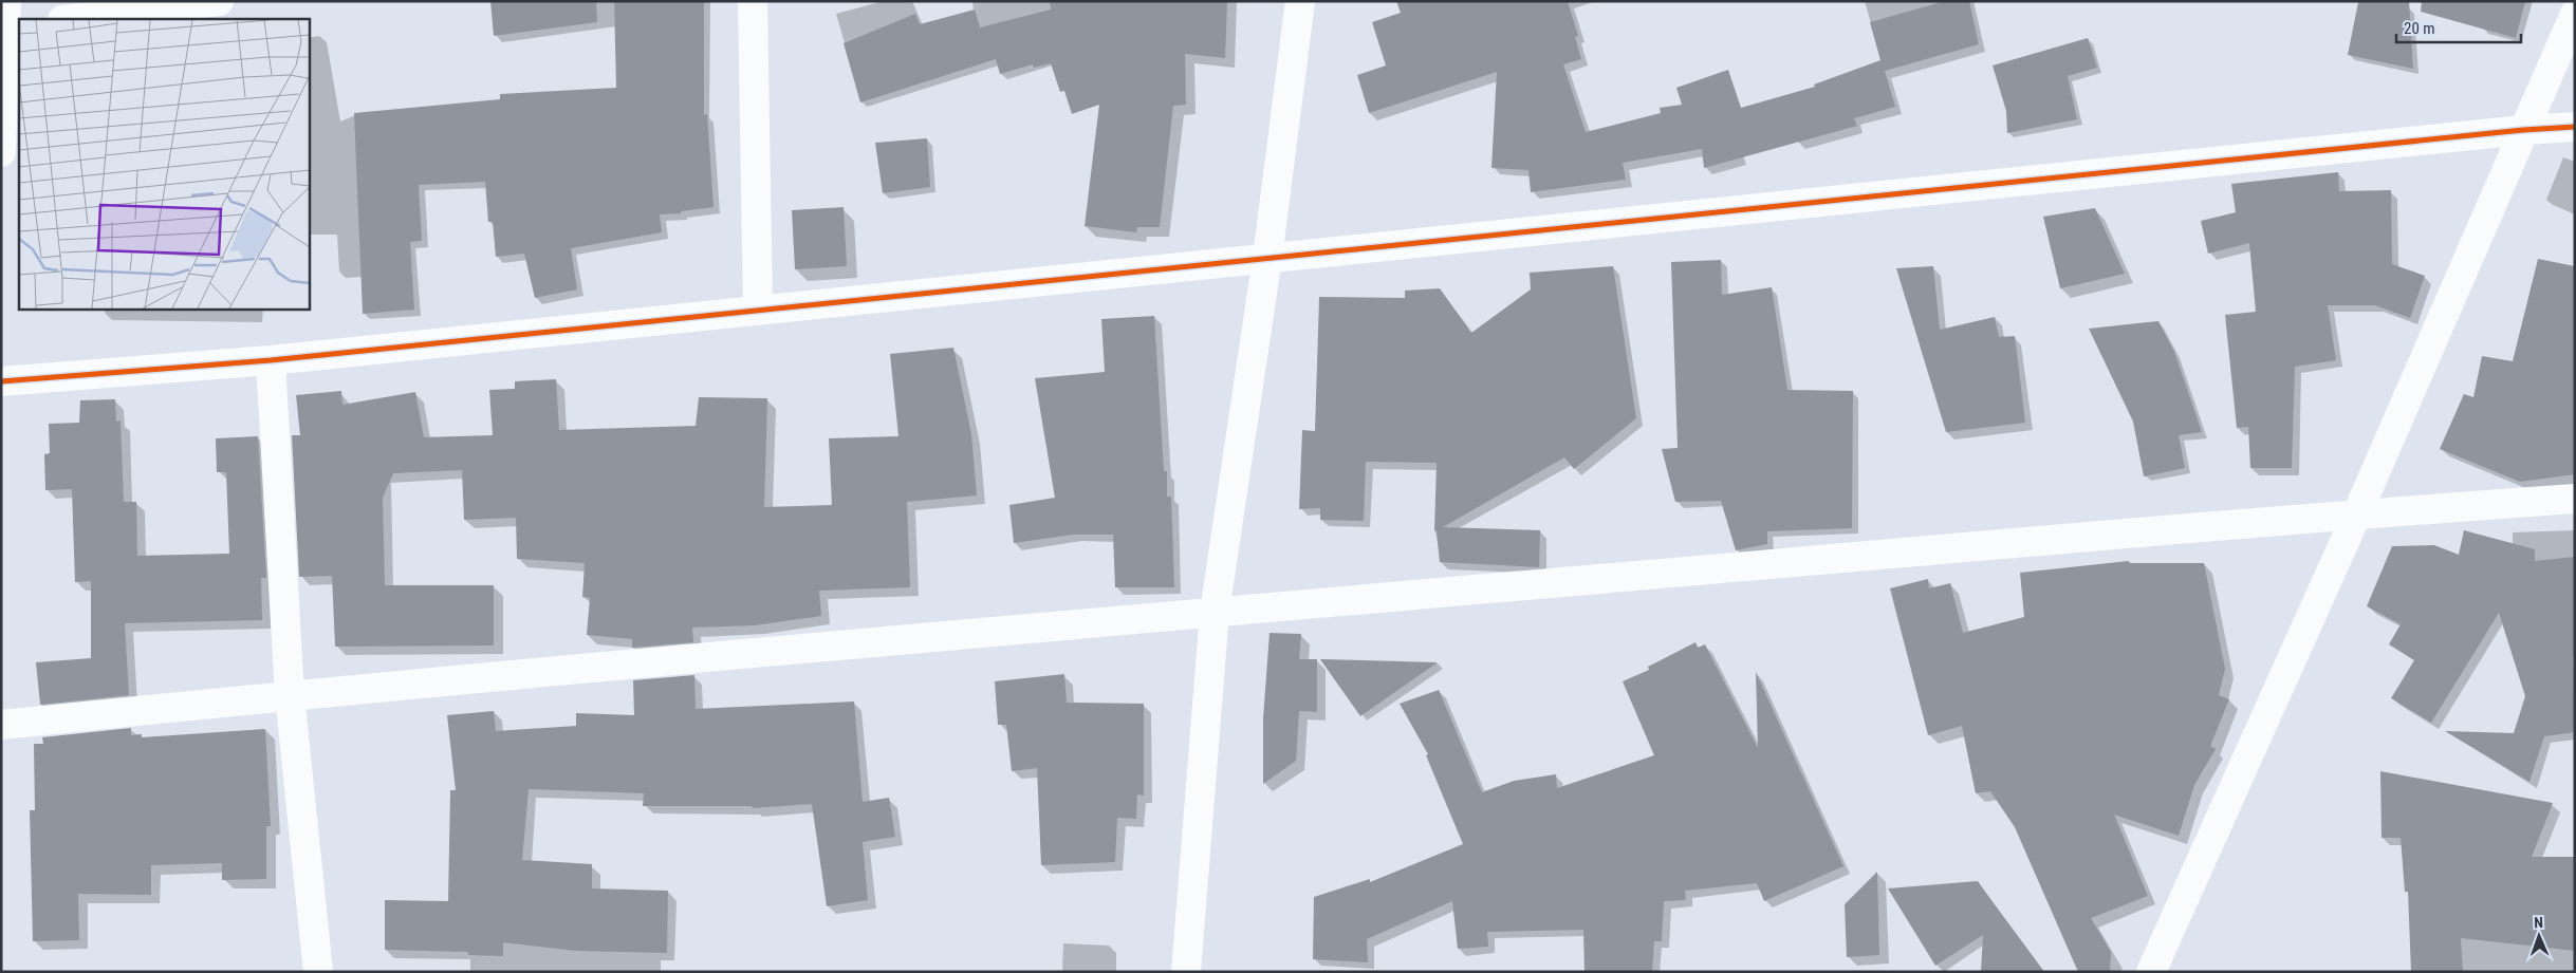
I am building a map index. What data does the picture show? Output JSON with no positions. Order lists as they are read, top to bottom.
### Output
{
  "scale_bar": "20 m",
  "north": "top"
}
